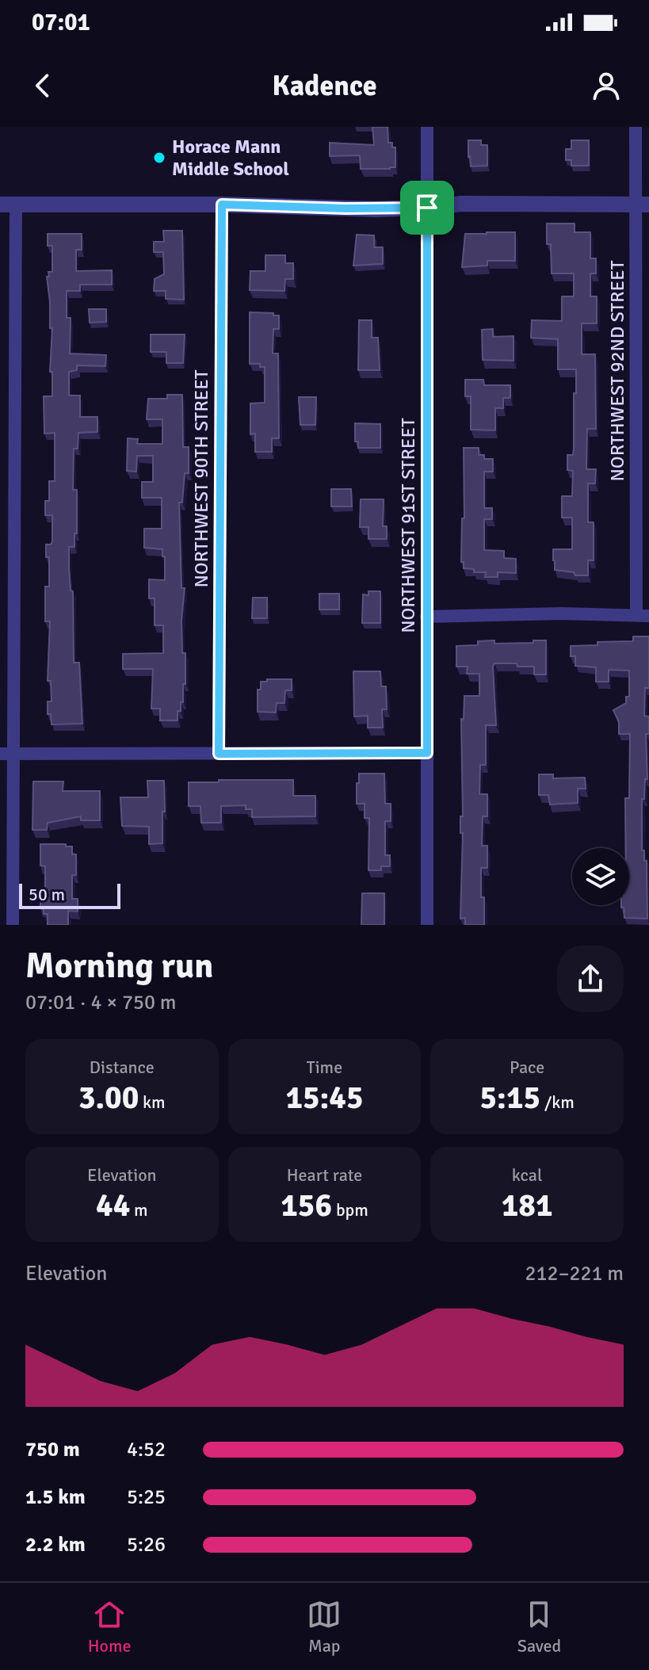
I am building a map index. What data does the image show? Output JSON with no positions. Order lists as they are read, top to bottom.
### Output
{
  "streets": {
    "street": ["NORTHWEST 92ND STREET", "NORTHWEST 90TH STREET", "NORTHWEST 91ST STREET"]
  },
  "places": ["Horace Mann Middle School"],
  "scale_bar": "50 m",
  "page": {
    "status": "07:01",
    "header": "Kadence",
    "scale": "50 m",
    "heading": ["Morning run", "07:01 · 4 × 750 m"],
    "stats": [
      ["Distance", "3.00 km"],
      ["Time", "15:45"],
      ["Pace", "5:15 /km"],
      ["Elevation", "44 m"],
      ["Heart rate", "156 bpm"],
      ["kcal", "181"]
    ],
    "chart": ["Elevation", "212–221 m"],
    "list": [
      {
        "name": "750 m",
        "note": "4:52"
      },
      {
        "name": "1.5 km",
        "note": "5:25"
      },
      {
        "name": "2.2 km",
        "note": "5:26"
      }
    ],
    "tabs": ["Home", "Map", "Saved"]
  }
}
